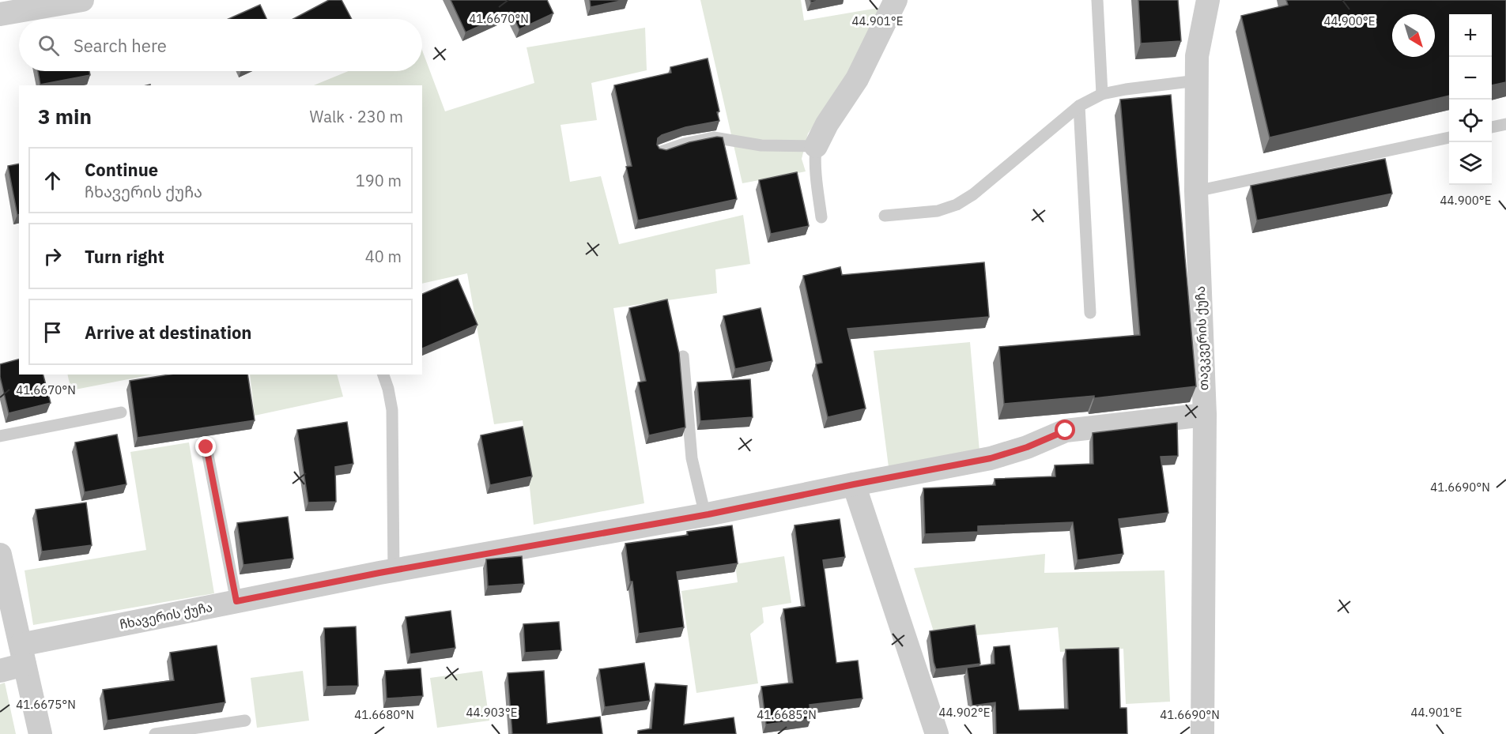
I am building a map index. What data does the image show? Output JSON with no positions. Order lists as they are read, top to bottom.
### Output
{
  "streets": {
    "street": ["თავკვერის ქუჩა", "ჩხავერის ქუჩა"]
  },
  "crossings": [
    ["თავკვერის ქუჩა", "ჩხავერის ქუჩა"]
  ],
  "north": "bottom right",
  "page": {
    "map_buttons": ["+", "−"],
    "search": "Search here",
    "heading": ["3 min", "Walk · 230 m"],
    "list": [
      ["Continue", "ჩხავერის ქუჩა", "190 m"],
      ["Turn right", "40 m"],
      "Arrive at destination"
    ]
  },
  "coordinates": [
    "41.6670°N",
    "44.901°E",
    "44.900°E",
    "41.6690°N",
    "41.6675°N",
    "44.903°E",
    "44.902°E",
    "41.6680°N",
    "41.6685°N"
  ]
}
